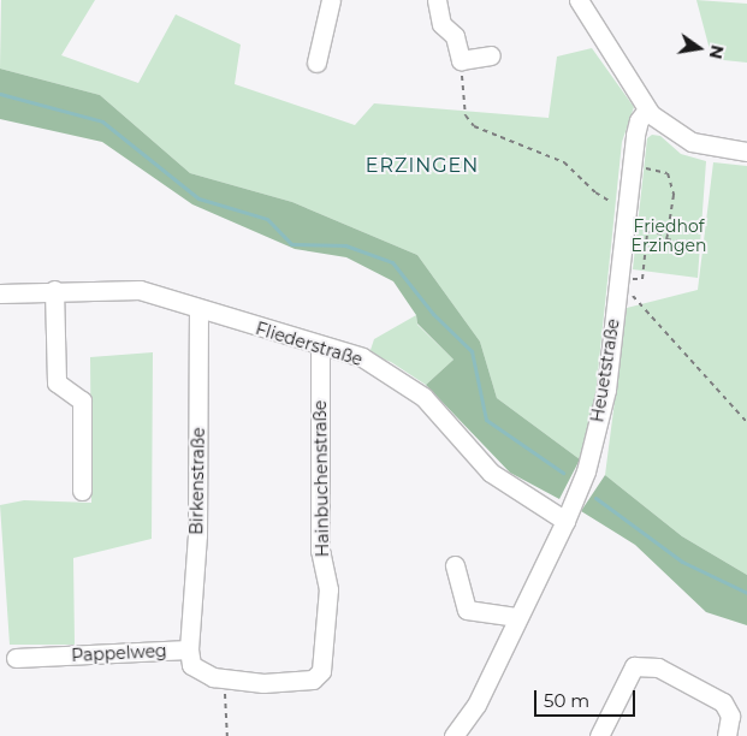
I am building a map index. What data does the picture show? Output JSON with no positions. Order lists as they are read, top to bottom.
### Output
{
  "streets": {
    "street": [
      "Fliederstraße",
      "Heuetstraße",
      "Hainbuchenstraße",
      "Birkenstraße",
      "Pappelweg"
    ]
  },
  "crossings": [
    ["Fliederstraße", "Heuetstraße"],
    ["Fliederstraße", "Hainbuchenstraße"],
    ["Fliederstraße", "Birkenstraße"],
    ["Hainbuchenstraße", "Pappelweg"],
    ["Birkenstraße", "Pappelweg"]
  ],
  "districts": ["ERZINGEN"],
  "parks": ["Friedhof Erzingen"],
  "scale_bar": "50 m",
  "north": "right"
}
